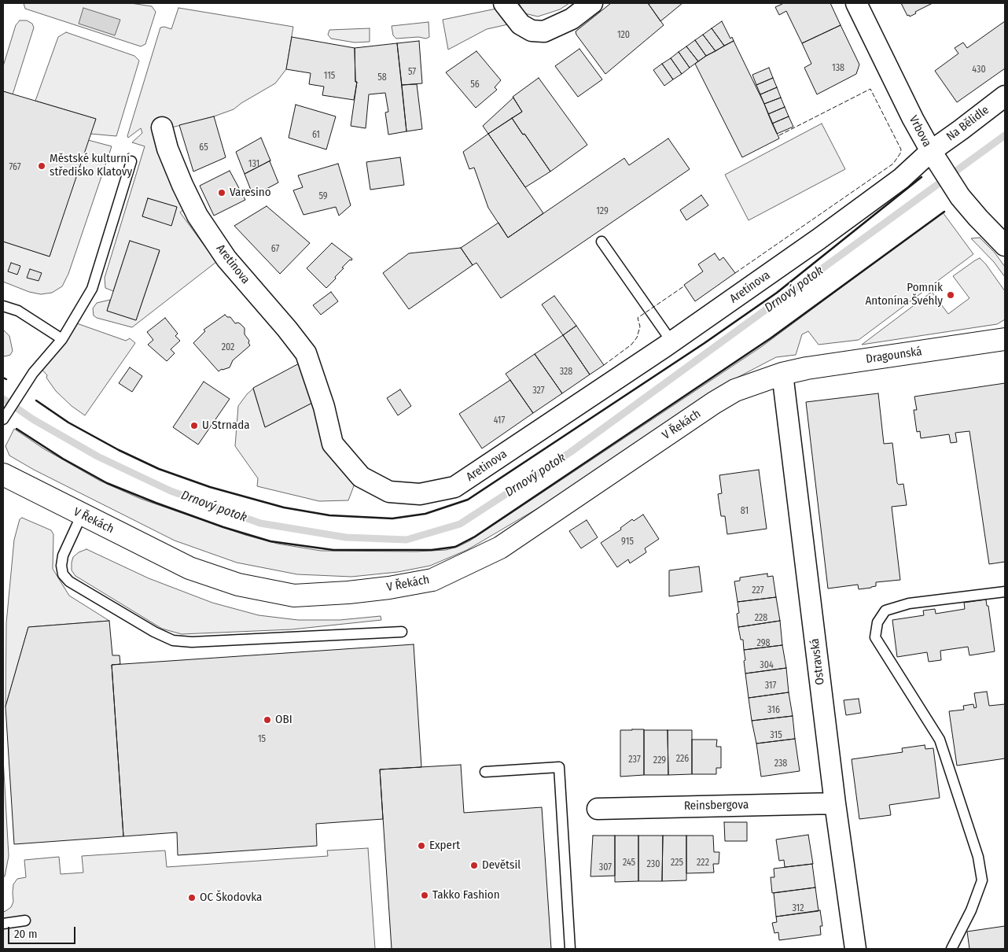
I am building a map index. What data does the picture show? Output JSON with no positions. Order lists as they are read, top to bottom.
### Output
{
  "streets": {
    "street": [
      "Na Bělidle",
      "Vrbova",
      "Aretinova",
      "Dragounská",
      "V Řekách",
      "Ostravská",
      "Reinsbergova"
    ]
  },
  "crossings": [
    ["Na Bělidle", "Vrbova"],
    ["Na Bělidle", "Aretinova"],
    ["Vrbova", "Aretinova"],
    ["Dragounská", "V Řekách"],
    ["Dragounská", "Ostravská"],
    ["V Řekách", "Ostravská"],
    ["Ostravská", "Reinsbergova"]
  ],
  "water": ["Drnový potok"],
  "places": [
    "Městské kulturní středisko Klatovy",
    "Varesino",
    "Pomník Antonína Švehly",
    "U Strnada",
    "OBI",
    "Expert",
    "Devětsil",
    "Takko Fashion",
    "OC Škodovka"
  ],
  "house_numbers": [
    "120",
    "138",
    "430",
    "57",
    "115",
    "58",
    "56",
    "61",
    "65",
    "131",
    "767",
    "59",
    "129",
    "67",
    "202",
    "328",
    "327",
    "417",
    "81",
    "915",
    "227",
    "228",
    "298",
    "304",
    "317",
    "316",
    "315",
    "15",
    "226",
    "237",
    "229",
    "238",
    "245",
    "225",
    "222",
    "230",
    "307",
    "312"
  ],
  "scale_bar": "20 m"
}
